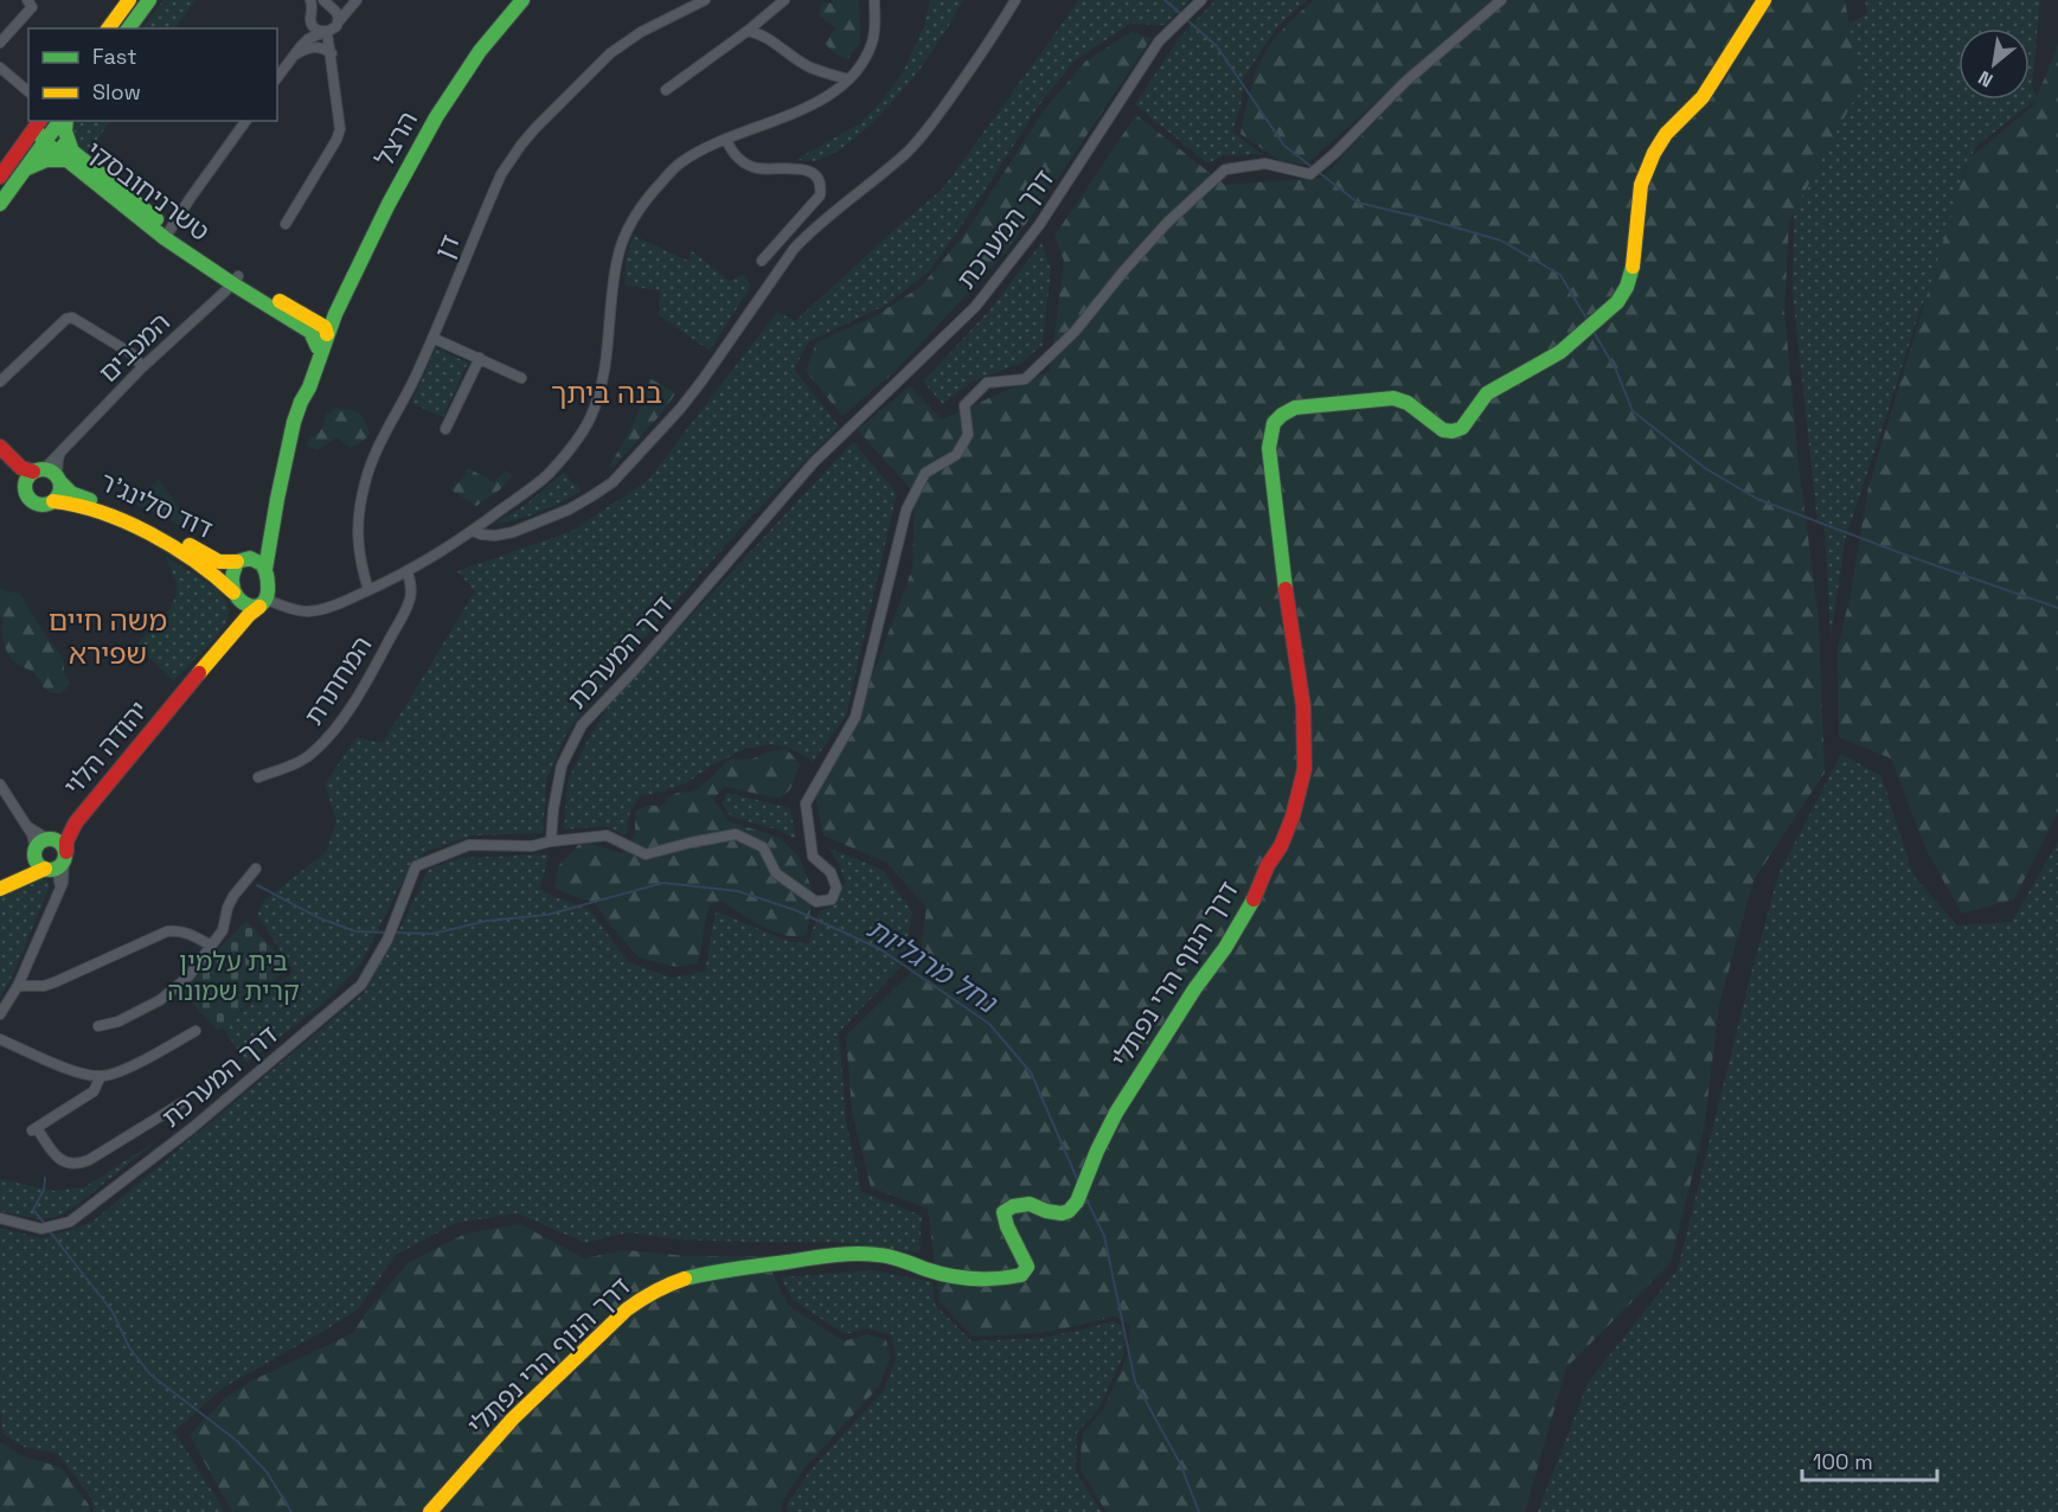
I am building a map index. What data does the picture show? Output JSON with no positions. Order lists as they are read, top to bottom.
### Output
{
  "streets": {
    "main road": [
      "הרצל",
      "טשרניחובסקי",
      "דוד סלינג'ר",
      "יהודה הלוי",
      "דרך הנוף הרי נפתלי"
    ],
    "street": [
      "דרך המערכת",
      "דן",
      "המכבים",
      "המחתרת"
    ]
  },
  "crossings": [
    ["הרצל", "טשרניחובסקי"],
    ["הרצל", "דוד סלינג'ר"],
    ["הרצל", "יהודה הלוי"],
    ["טשרניחובסקי", "המכבים"],
    ["המכבים", "דוד סלינג'ר"],
    ["דוד סלינג'ר", "יהודה הלוי"]
  ],
  "districts": ["בנה ביתך", "משה חיים שפירא"],
  "water": ["נחל מרגליות"],
  "parks": ["בית עלמין קרית שמונה"],
  "legend": ["Fast", "Slow"],
  "scale_bar": "100 m",
  "north": "bottom left"
}
